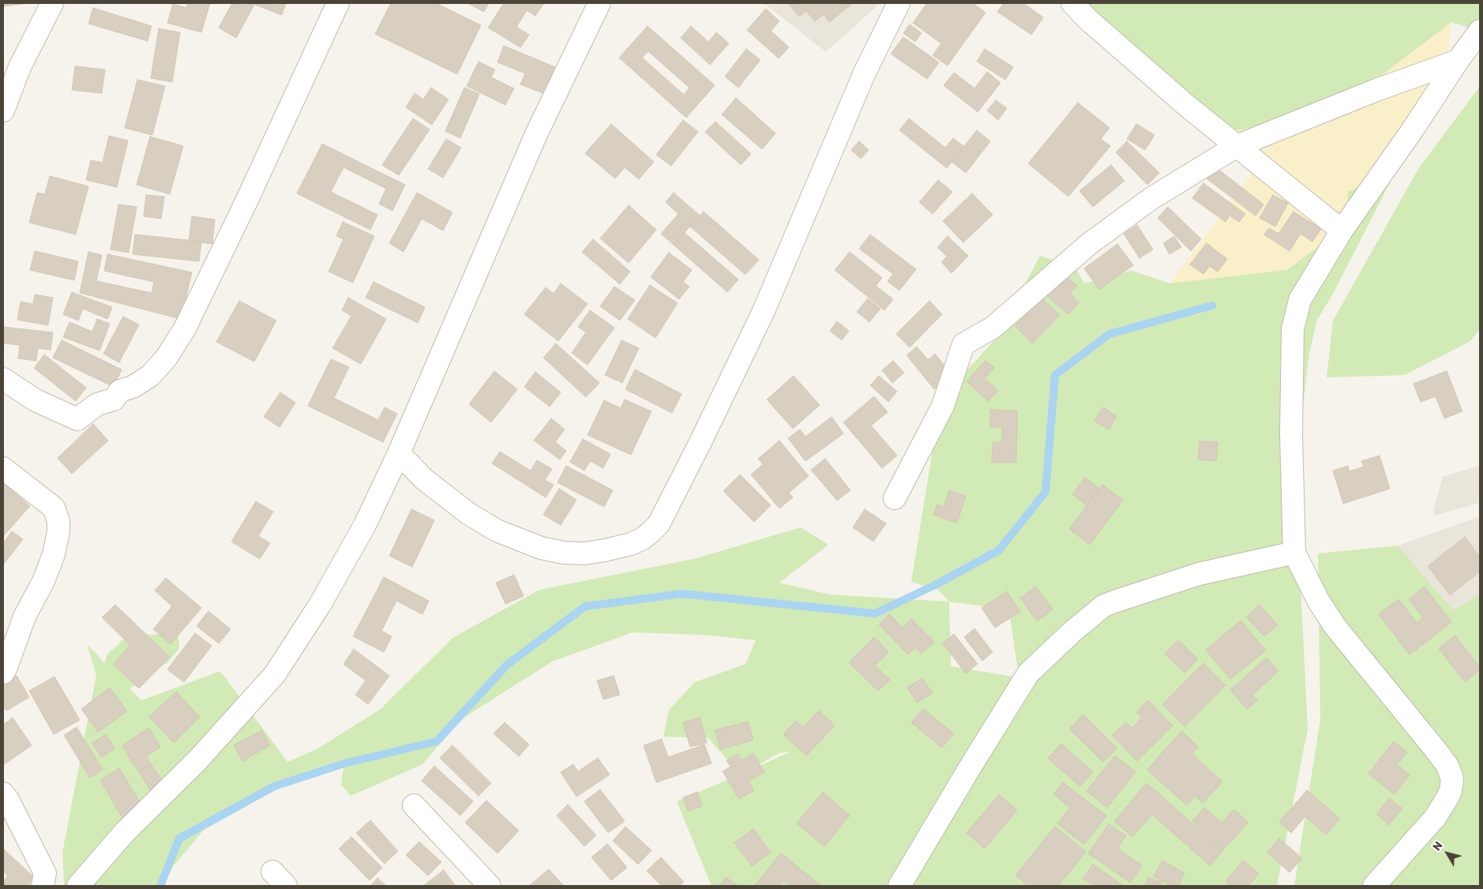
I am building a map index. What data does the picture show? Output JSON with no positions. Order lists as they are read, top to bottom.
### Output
{
  "north": "top left"
}
